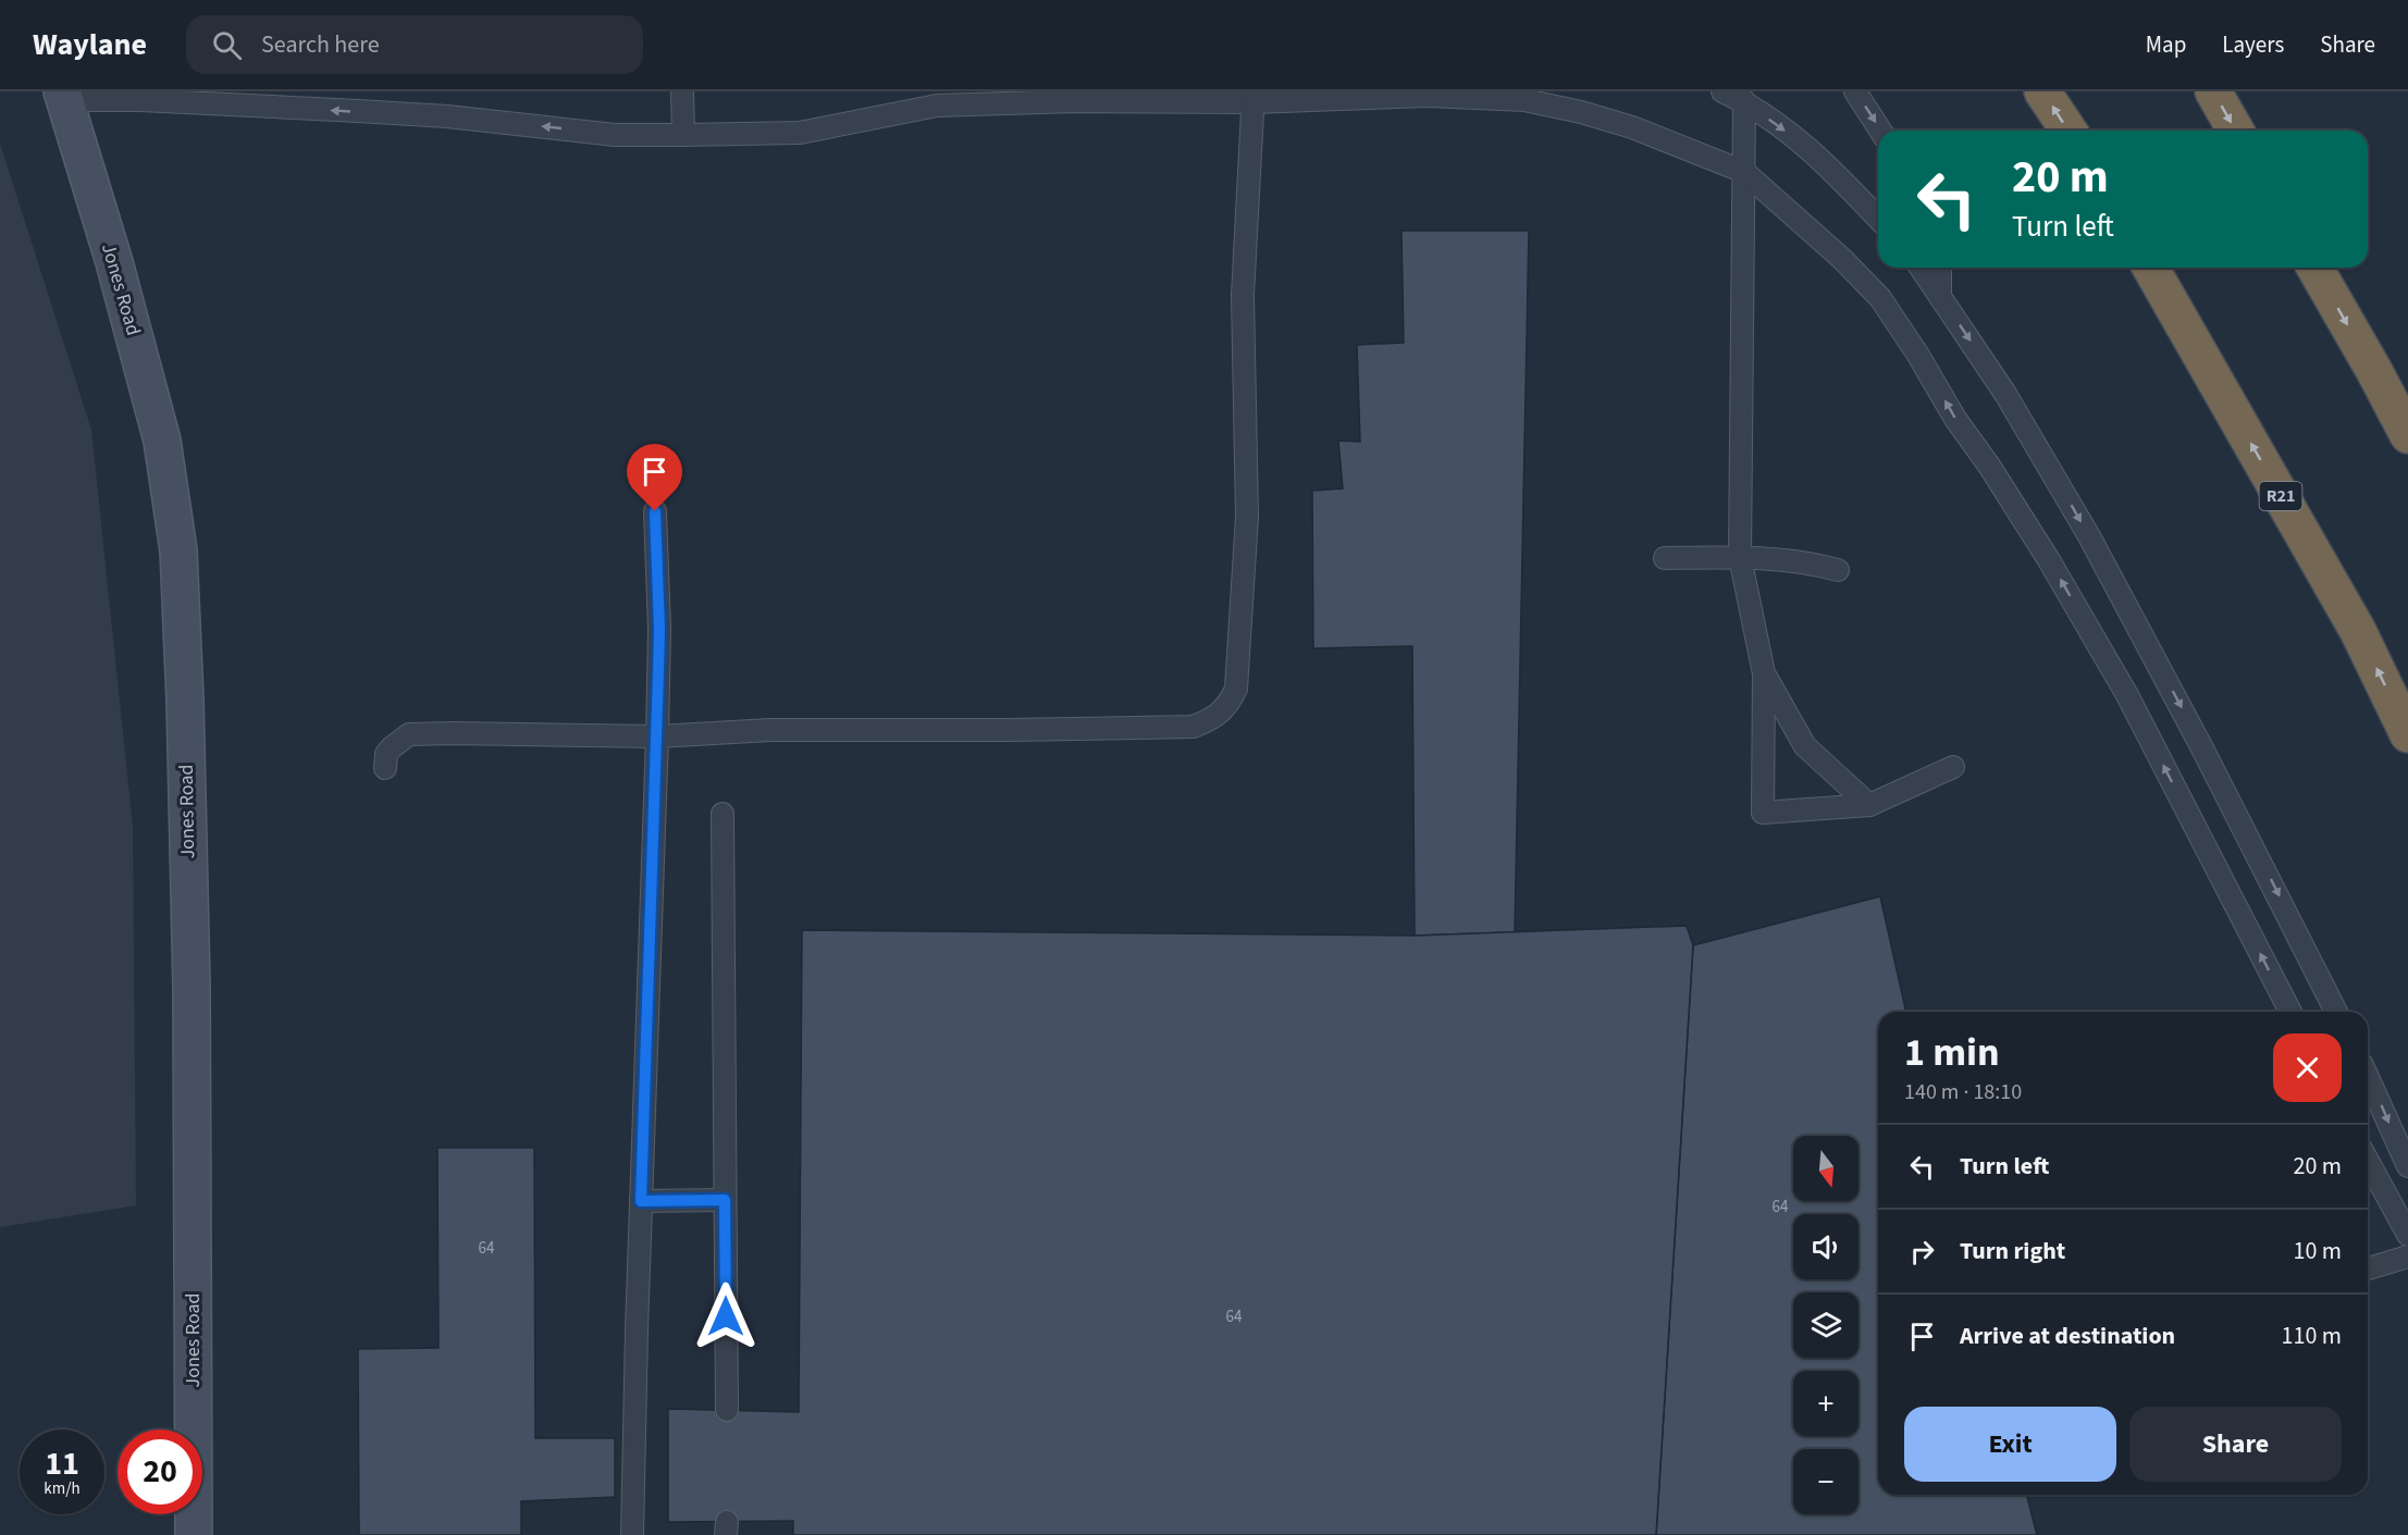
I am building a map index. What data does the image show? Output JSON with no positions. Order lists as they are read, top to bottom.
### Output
{
  "streets": {
    "highway": ["R21"],
    "street": ["Jones Road"]
  },
  "house_numbers": ["64", "64", "64"],
  "north": "bottom",
  "page": {
    "header": "Waylane",
    "search": "Search here",
    "nav": ["Map", "Layers", "Share"],
    "turn": ["20 m", "Turn left"],
    "heading": ["1 min", "140 m · 18:10"],
    "list": [
      {
        "name": "Turn left",
        "value": "20 m"
      },
      {
        "name": "Turn right",
        "value": "10 m"
      },
      {
        "name": "Arrive at destination",
        "value": "110 m"
      }
    ],
    "map_buttons": ["+", "−"],
    "buttons": ["Exit", "Share"],
    "speed": "11 km/h",
    "limit": "20"
  }
}
